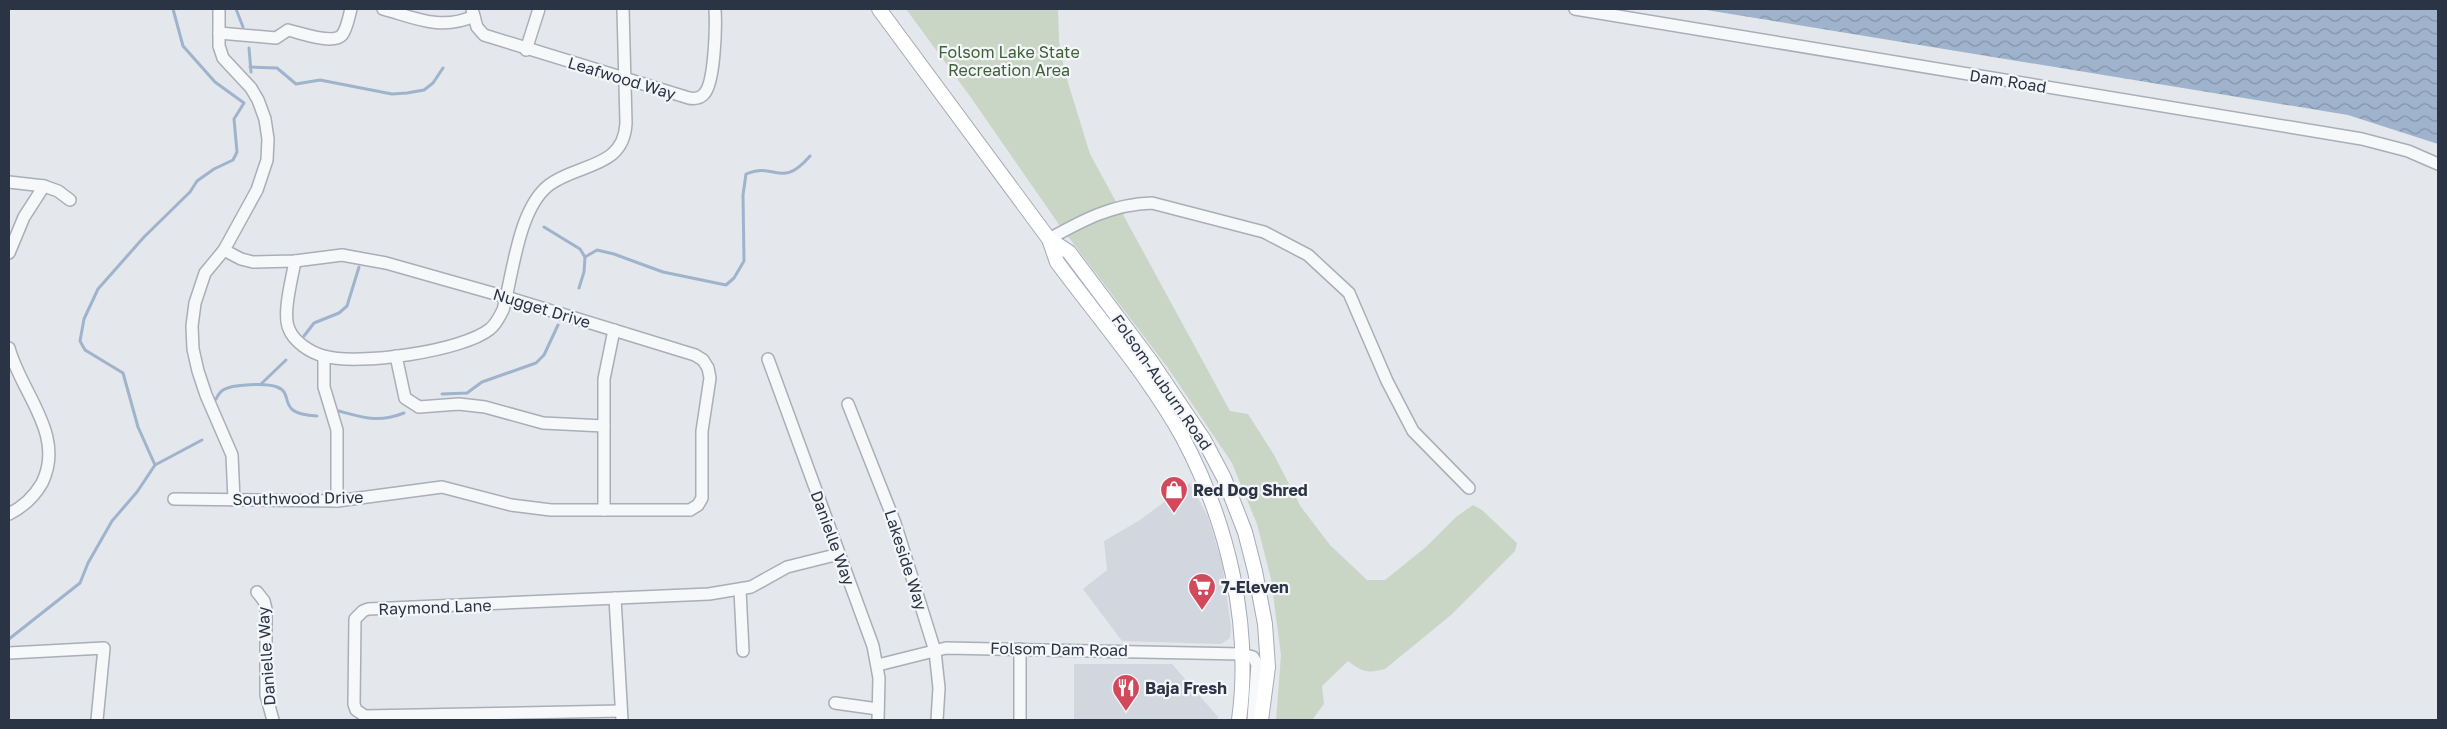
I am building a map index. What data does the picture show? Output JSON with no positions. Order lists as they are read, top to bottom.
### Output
{
  "streets": {
    "main road": ["Folsom-Auburn Road"],
    "street": [
      "Leafwood Way",
      "Dam Road",
      "Nugget Drive",
      "Southwood Drive",
      "Danielle Way",
      "Lakeside Way",
      "Raymond Lane",
      "Folsom Dam Road"
    ]
  },
  "crossings": [
    ["Nugget Drive", "Southwood Drive"],
    ["Folsom-Auburn Road", "Folsom Dam Road"],
    ["Danielle Way", "Raymond Lane"],
    ["Danielle Way", "Folsom Dam Road"],
    ["Lakeside Way", "Folsom Dam Road"]
  ],
  "parks": ["Folsom Lake State Recreation Area"],
  "places": {
    "shop": ["Red Dog Shred"],
    "supermarket": ["7-Eleven"],
    "restaurant": ["Baja Fresh"]
  }
}
